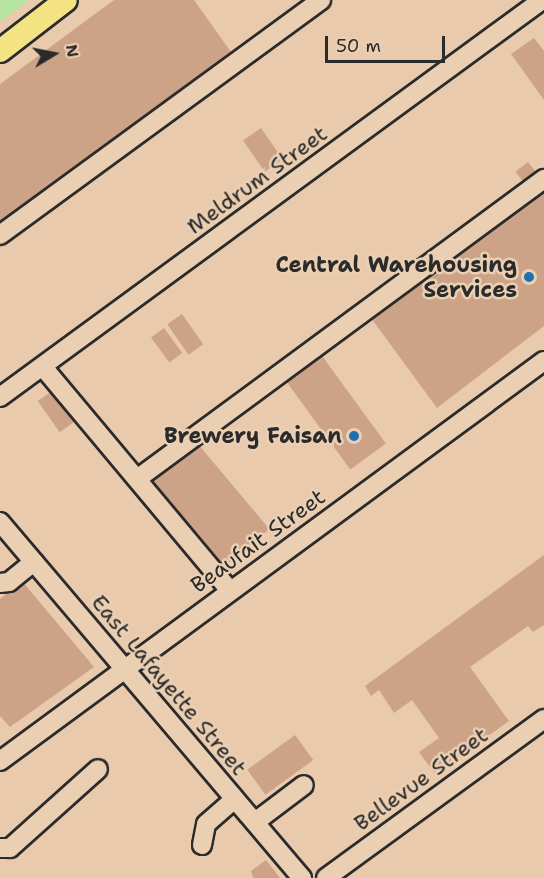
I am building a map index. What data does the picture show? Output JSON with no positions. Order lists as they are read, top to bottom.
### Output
{
  "streets": {
    "street": [
      "Meldrum Street",
      "Beaufait Street",
      "East Lafayette Street",
      "Bellevue Street"
    ]
  },
  "crossings": [
    ["Beaufait Street", "East Lafayette Street"]
  ],
  "places": ["Central Warehousing Services", "Brewery Faisan"],
  "scale_bar": "50 m",
  "north": "right"
}
